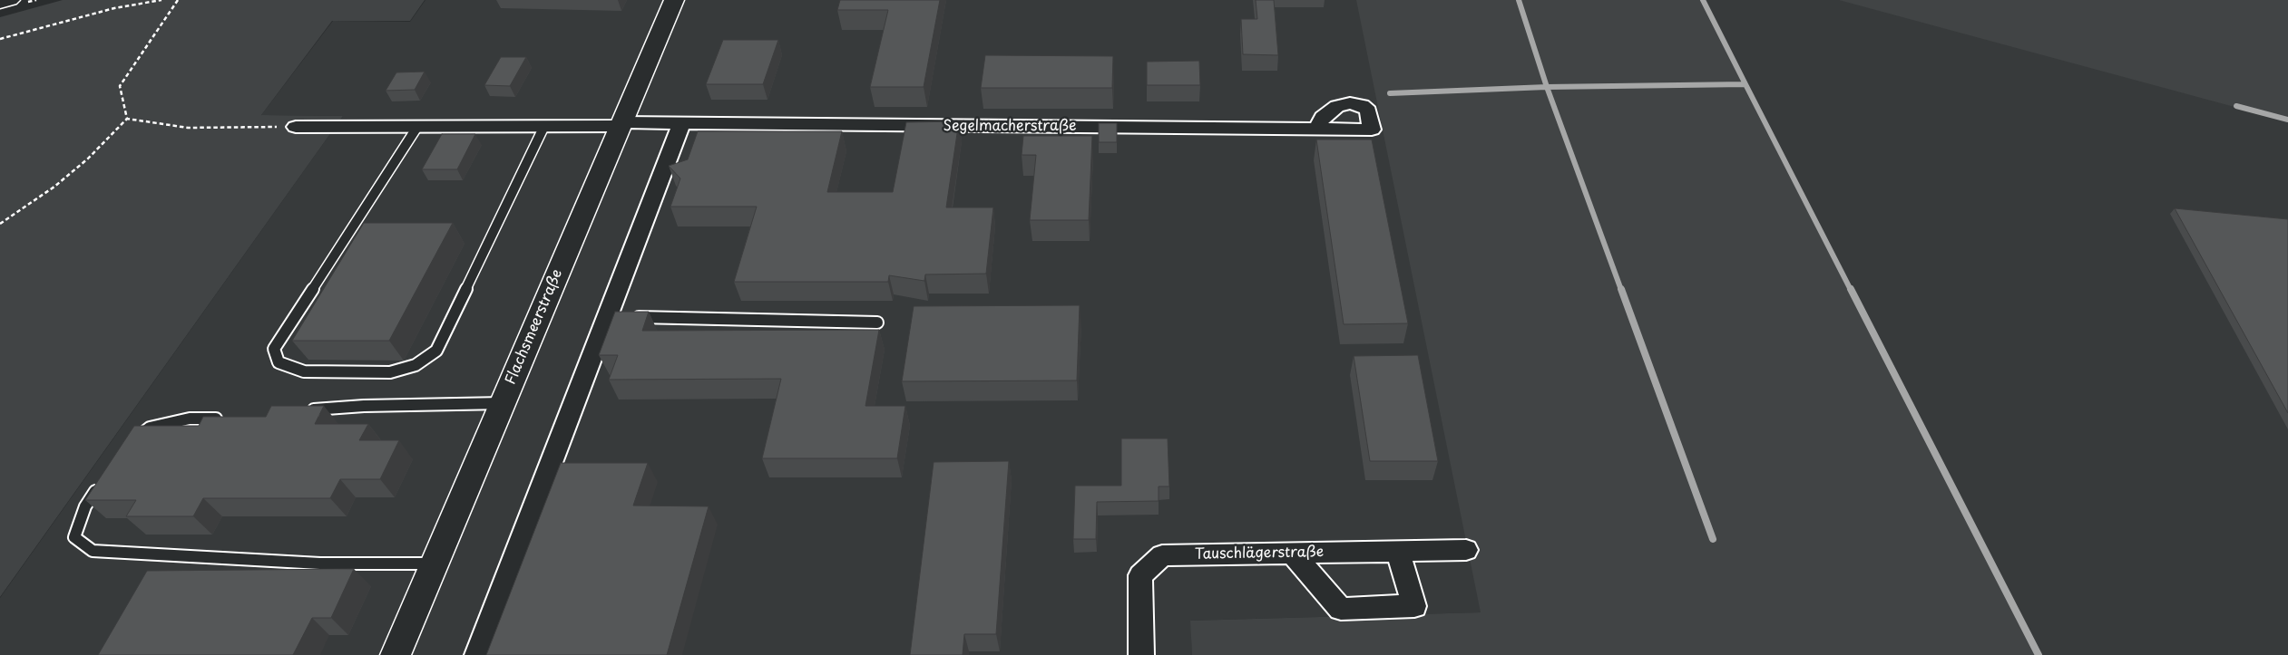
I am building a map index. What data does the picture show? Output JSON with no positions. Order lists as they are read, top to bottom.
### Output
{
  "streets": {
    "street": ["Segelmacherstraße", "Flachsmeerstraße", "Tauschlägerstraße"]
  },
  "crossings": [
    ["Segelmacherstraße", "Flachsmeerstraße"]
  ]
}
